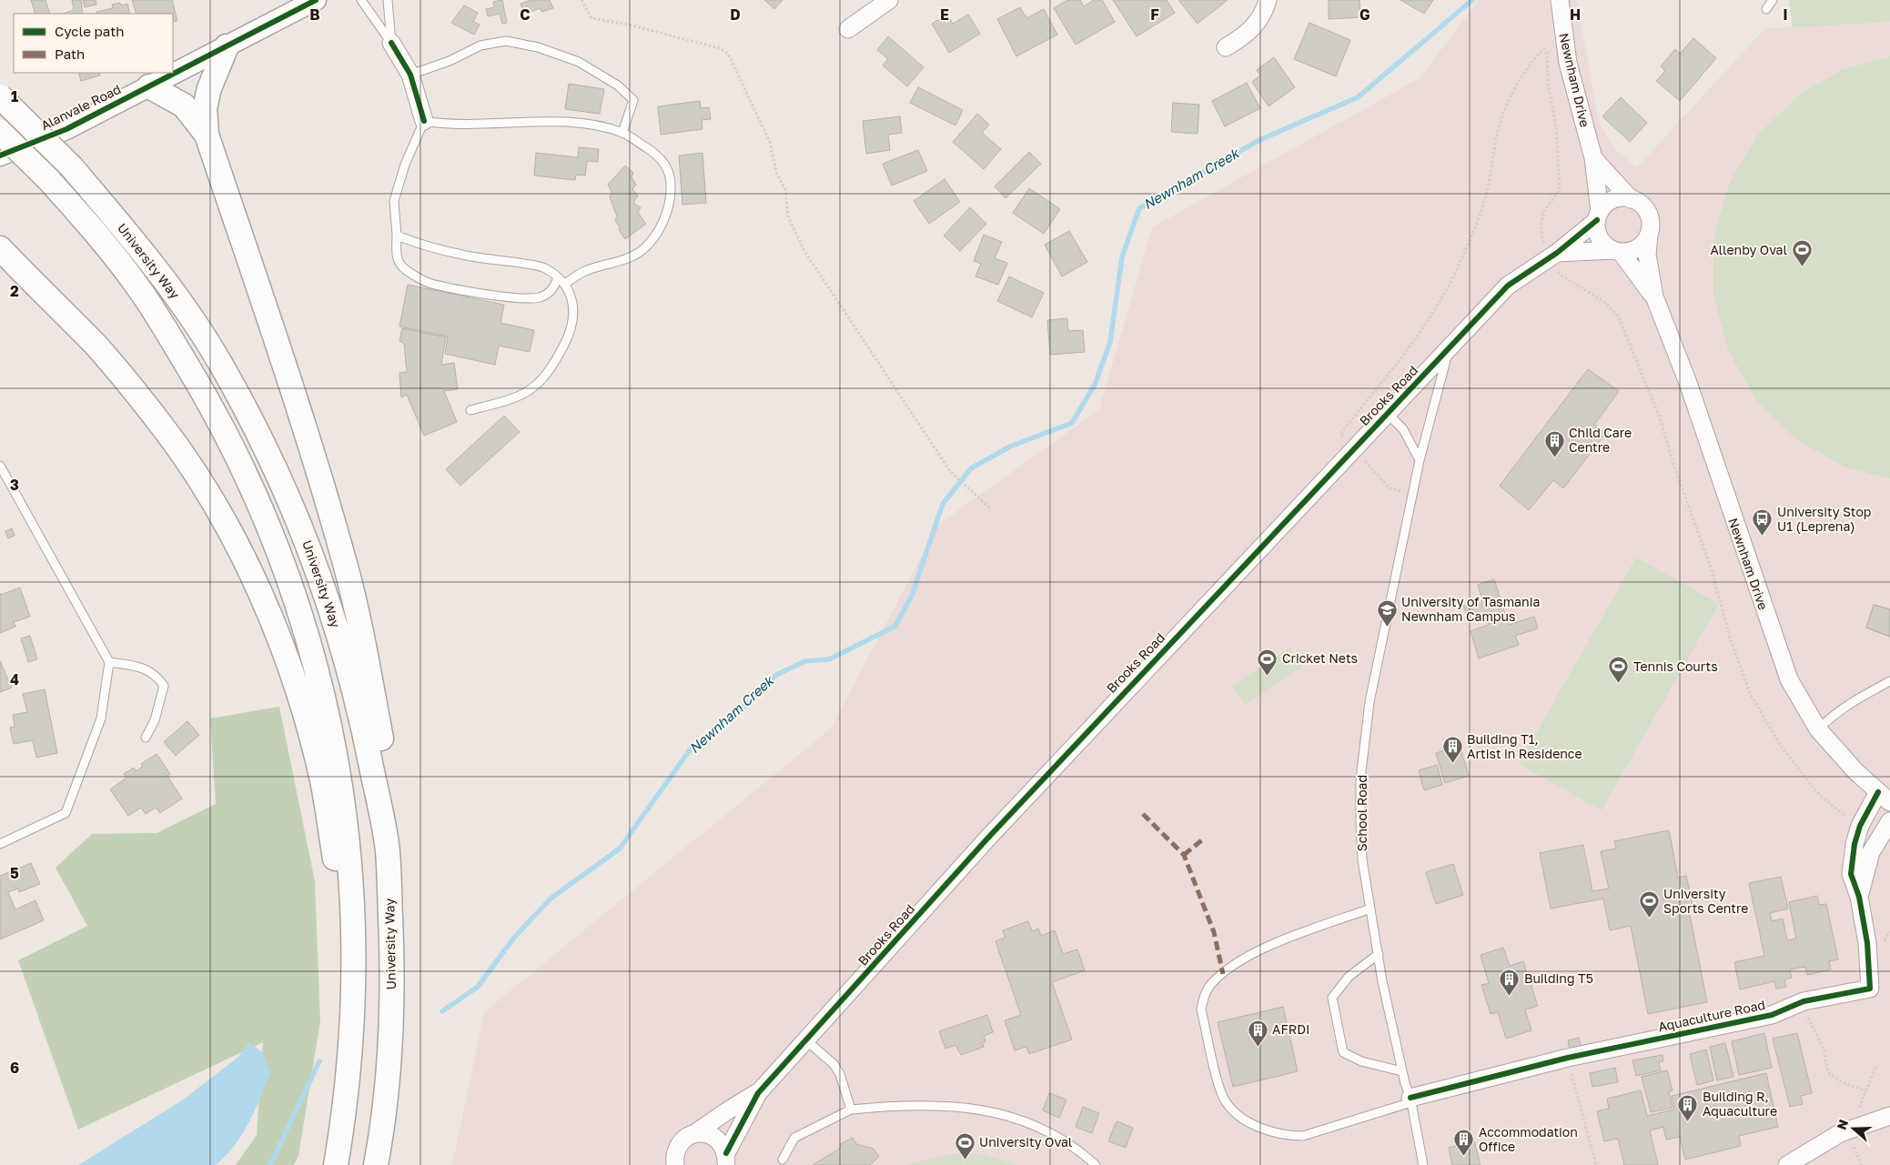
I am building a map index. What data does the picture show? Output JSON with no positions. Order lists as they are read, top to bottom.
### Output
{
  "streets": {
    "main road": ["University Way"],
    "street": [
      "Newnham Drive",
      "Alanvale Road",
      "Brooks Road",
      "Aquaculture Road"
    ],
    "lane": ["School Road"]
  },
  "crossings": [
    ["Newnham Drive", "Brooks Road"],
    ["Newnham Drive", "Aquaculture Road"],
    ["Brooks Road", "School Road"],
    ["School Road", "Aquaculture Road"]
  ],
  "water": ["Newnham Creek"],
  "places": {
    "sports": [
      "Allenby Oval",
      "Cricket Nets",
      "Tennis Courts",
      "University Sports Centre",
      "University Oval"
    ],
    "building": [
      "Child Care Centre",
      "Building T1, Artist in Residence",
      "Building T5",
      "AFRDI",
      "Building R, Aquaculture",
      "Accommodation Office"
    ],
    "bus stop": ["University Stop U1 (Leprena)"],
    "school or university": ["University of Tasmania Newnham Campus"]
  },
  "legend": ["Cycle path", "Path"],
  "north": "left",
  "grid": {
    "columns": [
      "B",
      "C",
      "D",
      "E",
      "F",
      "G",
      "H",
      "I"
    ],
    "rows": [
      "1",
      "2",
      "3",
      "4",
      "5",
      "6"
    ]
  }
}
